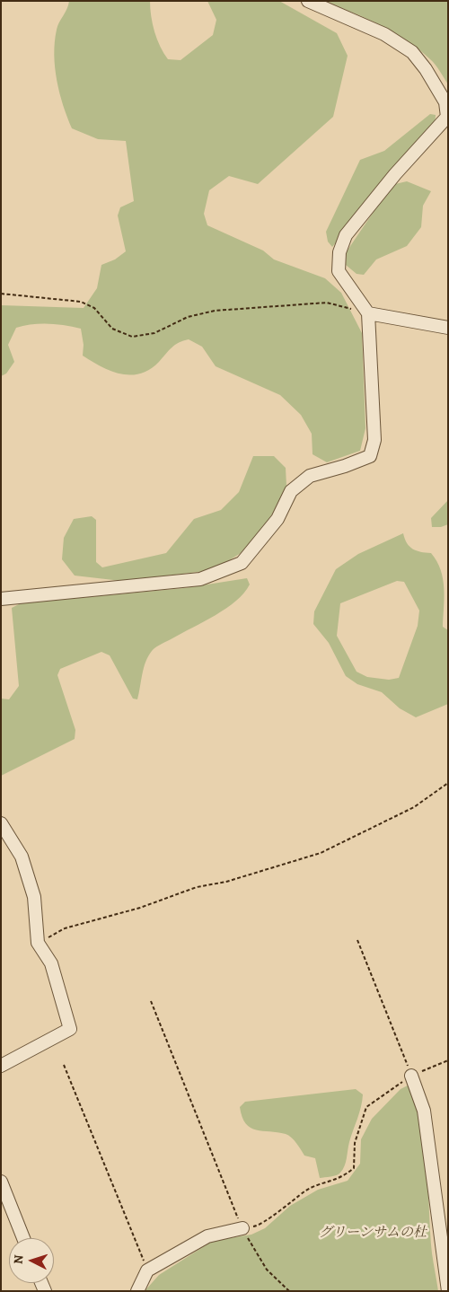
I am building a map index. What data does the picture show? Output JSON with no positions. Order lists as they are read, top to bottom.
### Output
{
  "parks": ["グリーンサムの杜"],
  "north": "left"
}
